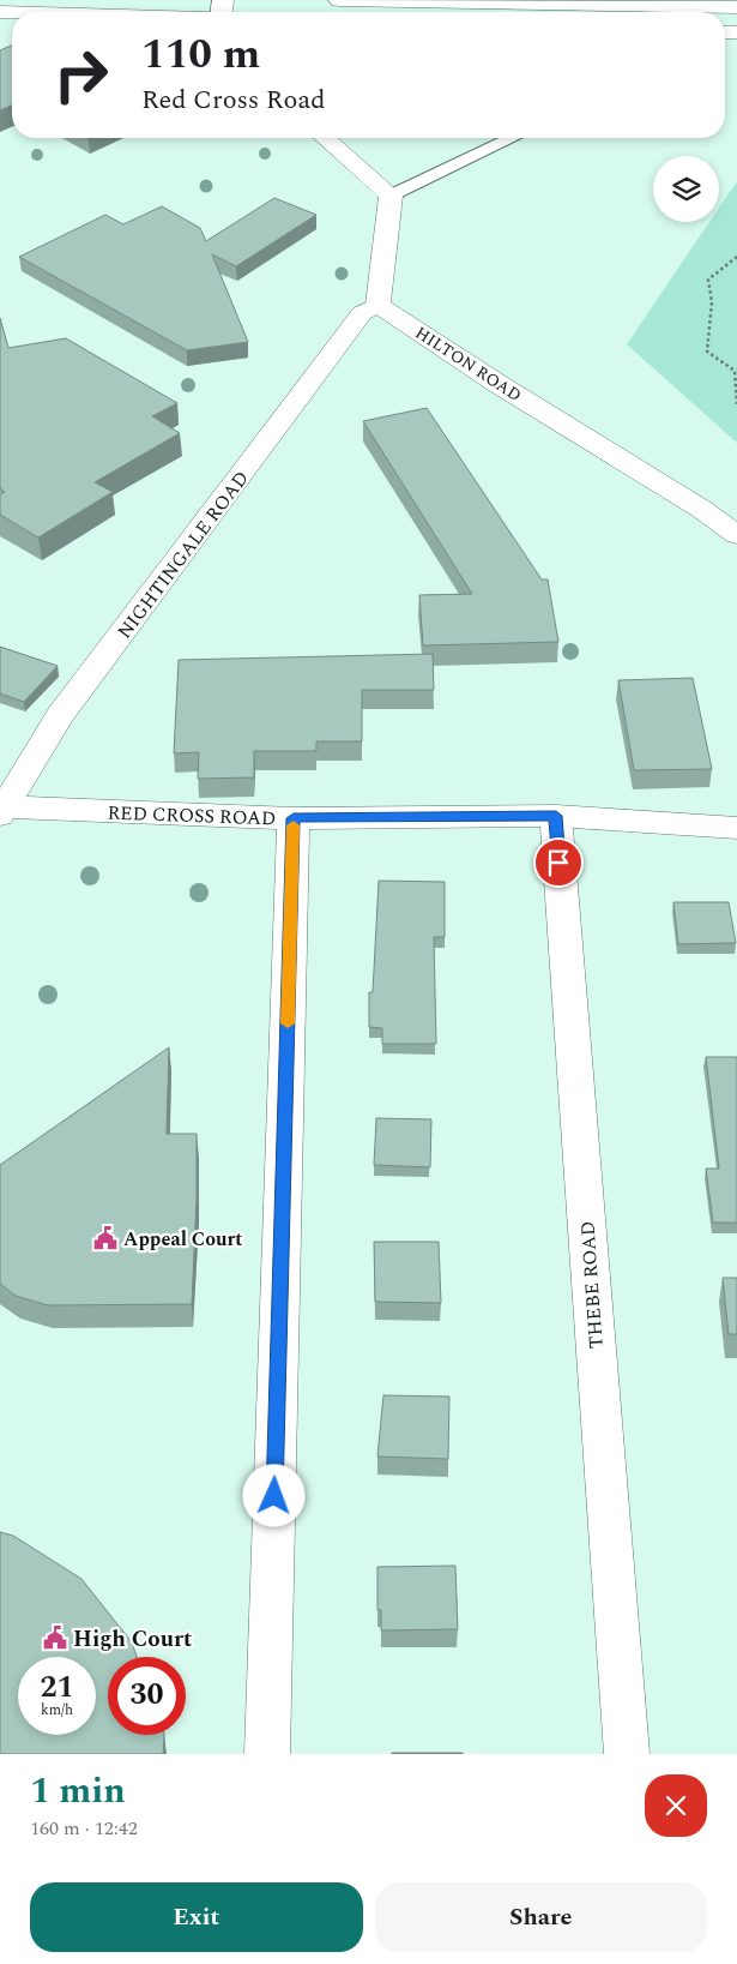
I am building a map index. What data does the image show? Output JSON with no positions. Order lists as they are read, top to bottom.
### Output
{
  "streets": {
    "main road": [
      "HILTON ROAD",
      "NIGHTINGALE ROAD",
      "RED CROSS ROAD",
      "THEBE ROAD"
    ]
  },
  "crossings": [
    ["HILTON ROAD", "NIGHTINGALE ROAD"],
    ["NIGHTINGALE ROAD", "RED CROSS ROAD"],
    ["RED CROSS ROAD", "THEBE ROAD"]
  ],
  "places": {
    "public building": ["Appeal Court", "High Court"]
  },
  "page": {
    "turn": ["110 m", "Red Cross Road"],
    "speed": "21 km/h",
    "limit": "30",
    "heading": ["1 min", "160 m · 12:42"],
    "buttons": ["Exit", "Share"]
  }
}
